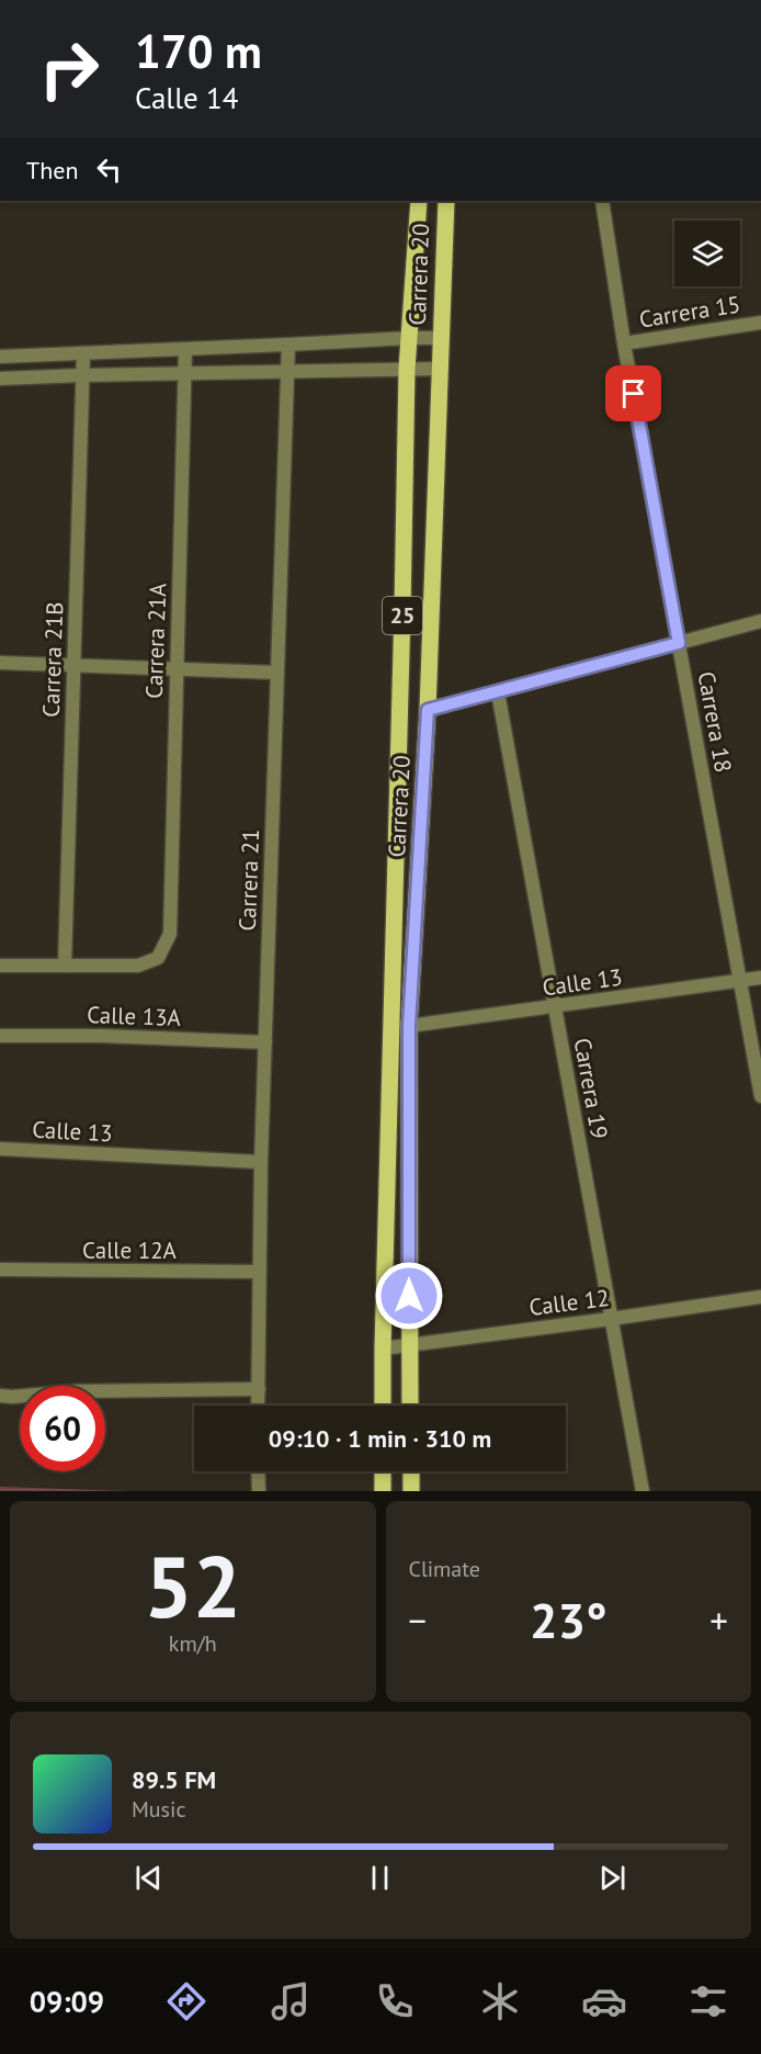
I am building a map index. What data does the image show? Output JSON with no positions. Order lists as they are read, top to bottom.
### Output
{
  "streets": {
    "main road": ["Carrera 20", "25"],
    "street": [
      "Carrera 15",
      "Carrera 21A",
      "Carrera 21B",
      "Carrera 18",
      "Carrera 21",
      "Calle 13",
      "Calle 13A",
      "Carrera 19",
      "Calle 12A",
      "Calle 12"
    ]
  },
  "crossings": [
    ["Carrera 20", "Calle 13"],
    ["Carrera 20", "Calle 12"],
    ["Carrera 15", "Carrera 18"],
    ["Carrera 21A", "Carrera 21B"],
    ["Carrera 18", "Calle 13"],
    ["Carrera 21", "Calle 13"],
    ["Carrera 21", "Calle 13A"],
    ["Carrera 21", "Calle 12A"],
    ["Calle 13", "Carrera 19"],
    ["Carrera 19", "Calle 12"]
  ],
  "page": {
    "turn": ["170 m", "Calle 14"],
    "then": "Then",
    "limit": "60",
    "trip": "09:10 · 1 min · 310 m",
    "tile": [
      ["52", "km/h"],
      "Climate"
    ],
    "heat": ["−", "23°", "+"],
    "song": ["89.5 FM", "Music"],
    "tabs": "09:09"
  }
}
